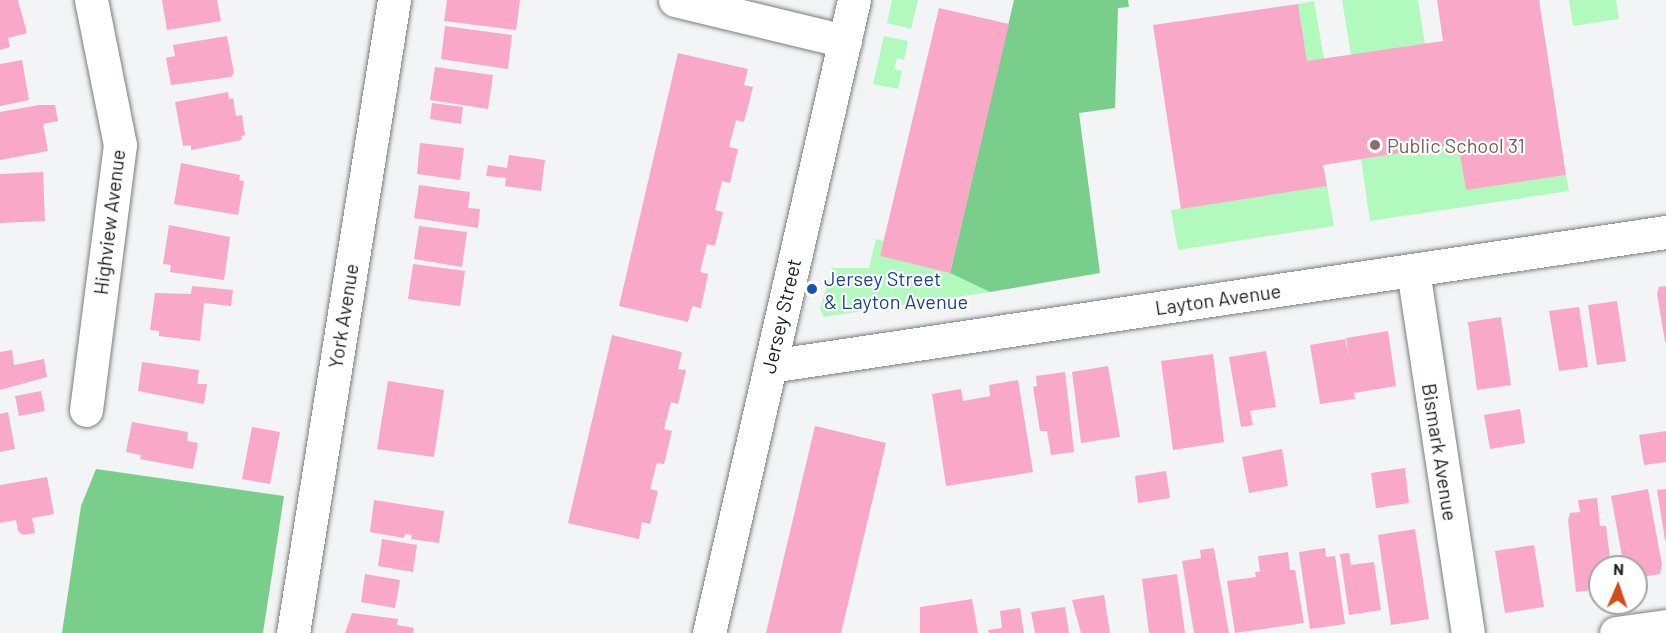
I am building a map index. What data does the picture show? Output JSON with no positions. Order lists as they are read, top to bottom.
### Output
{
  "streets": {
    "street": [
      "Highview Avenue",
      "Layton Avenue",
      "York Avenue",
      "Jersey Street",
      "Bismark Avenue"
    ]
  },
  "crossings": [
    ["Layton Avenue", "Jersey Street"],
    ["Layton Avenue", "Bismark Avenue"]
  ],
  "places": ["Public School 31", "Jersey Street & Layton Avenue"],
  "north": "top"
}
